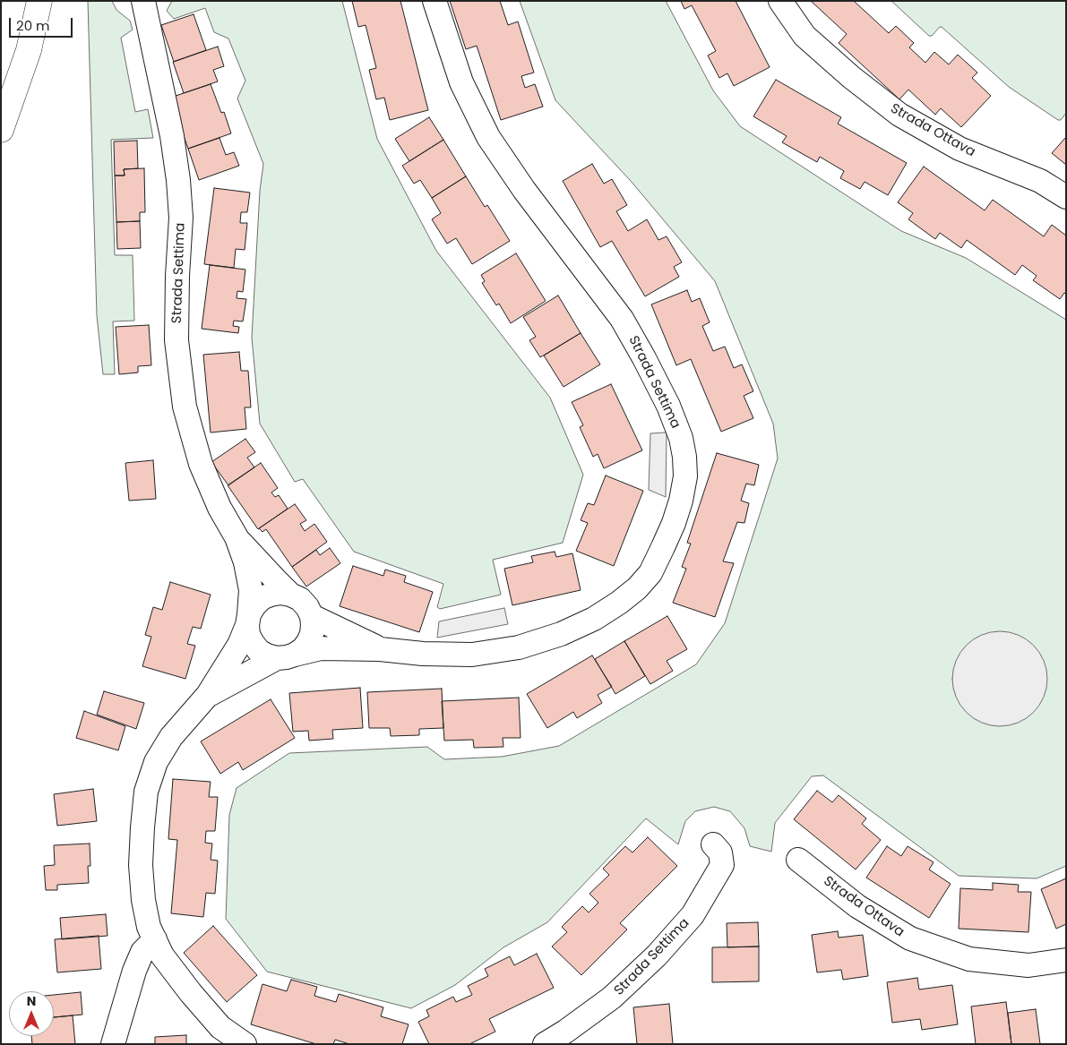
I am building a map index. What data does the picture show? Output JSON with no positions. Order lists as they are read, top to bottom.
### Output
{
  "streets": {
    "street": ["Strada Ottava", "Strada Settima"]
  },
  "scale_bar": "20 m",
  "north": "top"
}
